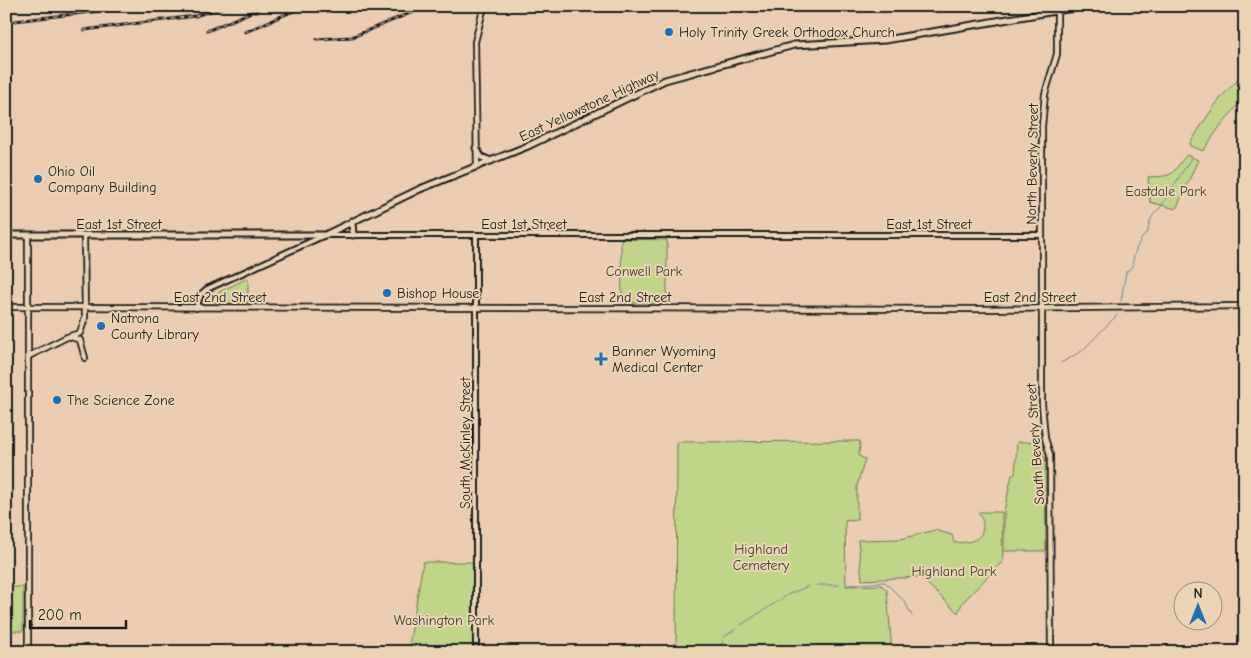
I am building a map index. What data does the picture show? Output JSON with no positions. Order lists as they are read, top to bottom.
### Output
{
  "streets": {
    "main road": [
      "East Yellowstone Highway",
      "North Beverly Street",
      "East 1st Street",
      "East 2nd Street",
      "South Beverly Street"
    ],
    "street": ["South McKinley Street"]
  },
  "crossings": [
    ["East Yellowstone Highway", "North Beverly Street"],
    ["East Yellowstone Highway", "East 1st Street"],
    ["East Yellowstone Highway", "East 2nd Street"],
    ["North Beverly Street", "East 1st Street"],
    ["North Beverly Street", "South Beverly Street"],
    ["East 1st Street", "South McKinley Street"],
    ["East 1st Street", "South Beverly Street"],
    ["East 2nd Street", "South McKinley Street"],
    ["East 2nd Street", "South Beverly Street"]
  ],
  "parks": [
    "Eastdale Park",
    "Conwell Park",
    "Highland Cemetery",
    "Highland Park",
    "Washington Park"
  ],
  "places": {
    "other": [
      "Holy Trinity Greek Orthodox Church",
      "Ohio Oil Company Building",
      "Bishop House",
      "Natrona County Library",
      "The Science Zone"
    ],
    "health": ["Banner Wyoming Medical Center"]
  },
  "scale_bar": "200 m",
  "north": "top"
}
